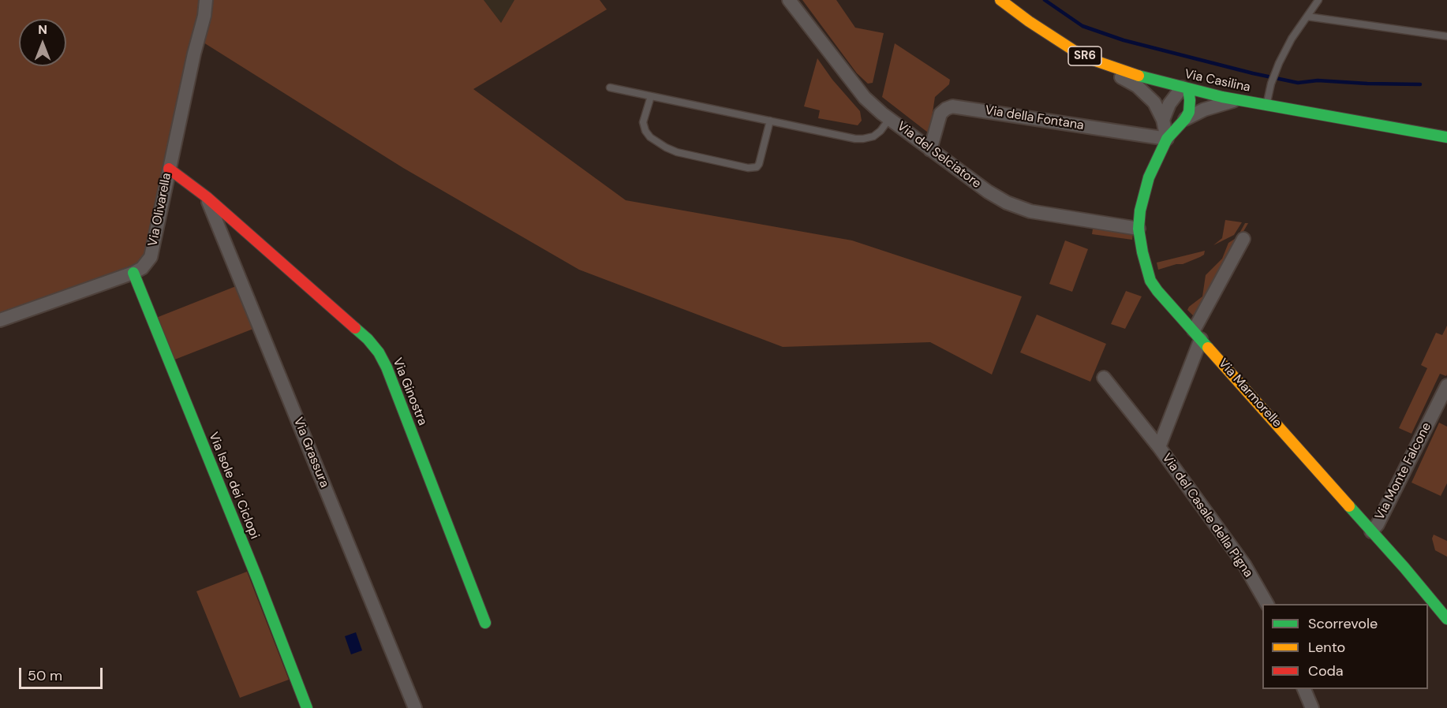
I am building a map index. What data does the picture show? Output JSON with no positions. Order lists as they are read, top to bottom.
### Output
{
  "streets": {
    "street": [
      "SR6",
      "Via Casilina",
      "Via della Fontana",
      "Via del Selciatore",
      "Via Olivarella",
      "Via Ginostra",
      "Via Marmorelle",
      "Via Grassura",
      "Via Monte Falcone",
      "Via Isole dei Ciclopi",
      "Via del Casale della Pigna"
    ]
  },
  "crossings": [
    ["Via Casilina", "Via Marmorelle"],
    ["Via della Fontana", "Via del Selciatore"],
    ["Via della Fontana", "Via Marmorelle"],
    ["Via del Selciatore", "Via Marmorelle"],
    ["Via Olivarella", "Via Ginostra"],
    ["Via Olivarella", "Via Isole dei Ciclopi"],
    ["Via Ginostra", "Via Grassura"],
    ["Via Marmorelle", "Via Monte Falcone"],
    ["Via Marmorelle", "Via del Casale della Pigna"]
  ],
  "legend": ["Scorrevole", "Lento", "Coda"],
  "scale_bar": "50 m",
  "north": "top"
}
